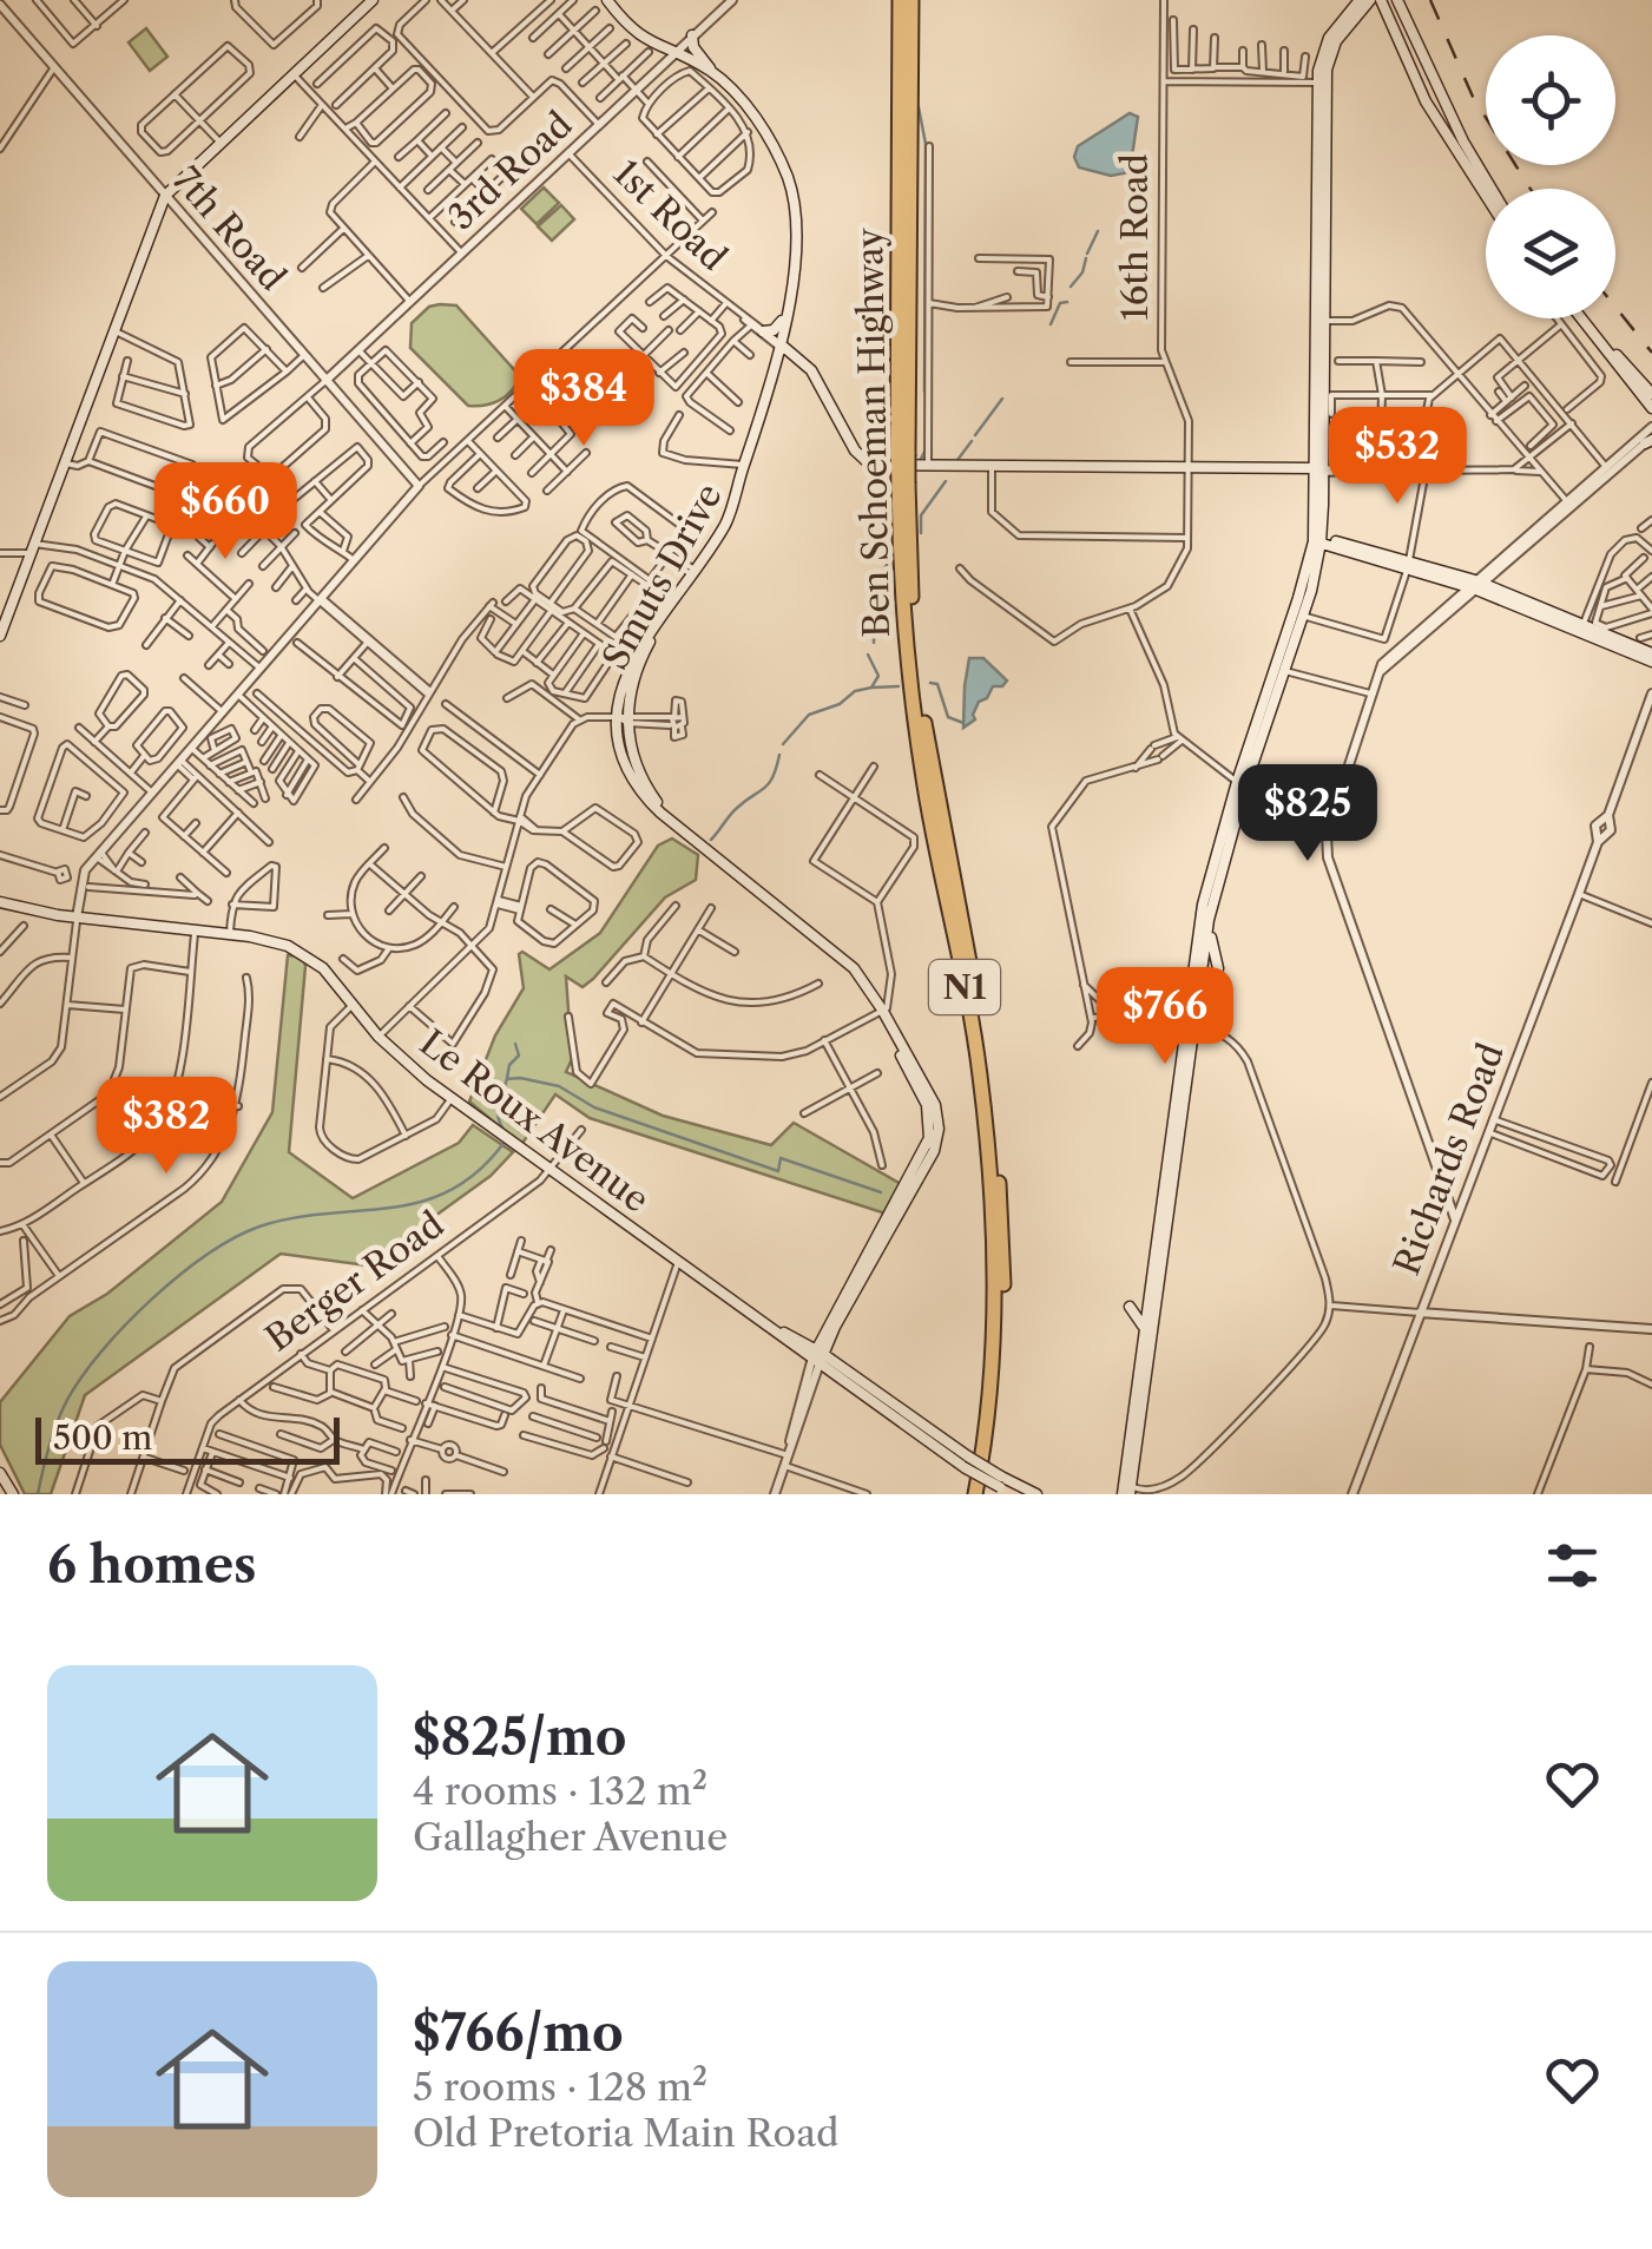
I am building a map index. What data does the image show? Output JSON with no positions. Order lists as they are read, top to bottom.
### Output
{
  "streets": {
    "highway": ["Ben Schoeman Highway", "N1"],
    "main road": ["Smuts Drive", "Le Roux Avenue"],
    "street": [
      "3rd Road",
      "1st Road",
      "7th Road",
      "16th Road",
      "Richards Road",
      "Berger Road"
    ]
  },
  "crossings": [
    ["3rd Road", "1st Road"],
    ["3rd Road", "7th Road"],
    ["3rd Road", "Smuts Drive"],
    ["1st Road", "Smuts Drive"],
    ["Ben Schoeman Highway", "Le Roux Avenue"],
    ["Le Roux Avenue", "Berger Road"]
  ],
  "scale_bar": "500 m",
  "page": {
    "price": [
      "$384",
      "$532",
      "$660",
      "$825",
      "$766",
      "$382"
    ],
    "scale": "500 m",
    "heading": "6 homes",
    "list": [
      {
        "name": "$825/mo",
        "note": "4 rooms · 132 m² · Gallagher Avenue"
      },
      {
        "name": "$766/mo",
        "note": "5 rooms · 128 m² · Old Pretoria Main Road"
      }
    ]
  }
}
